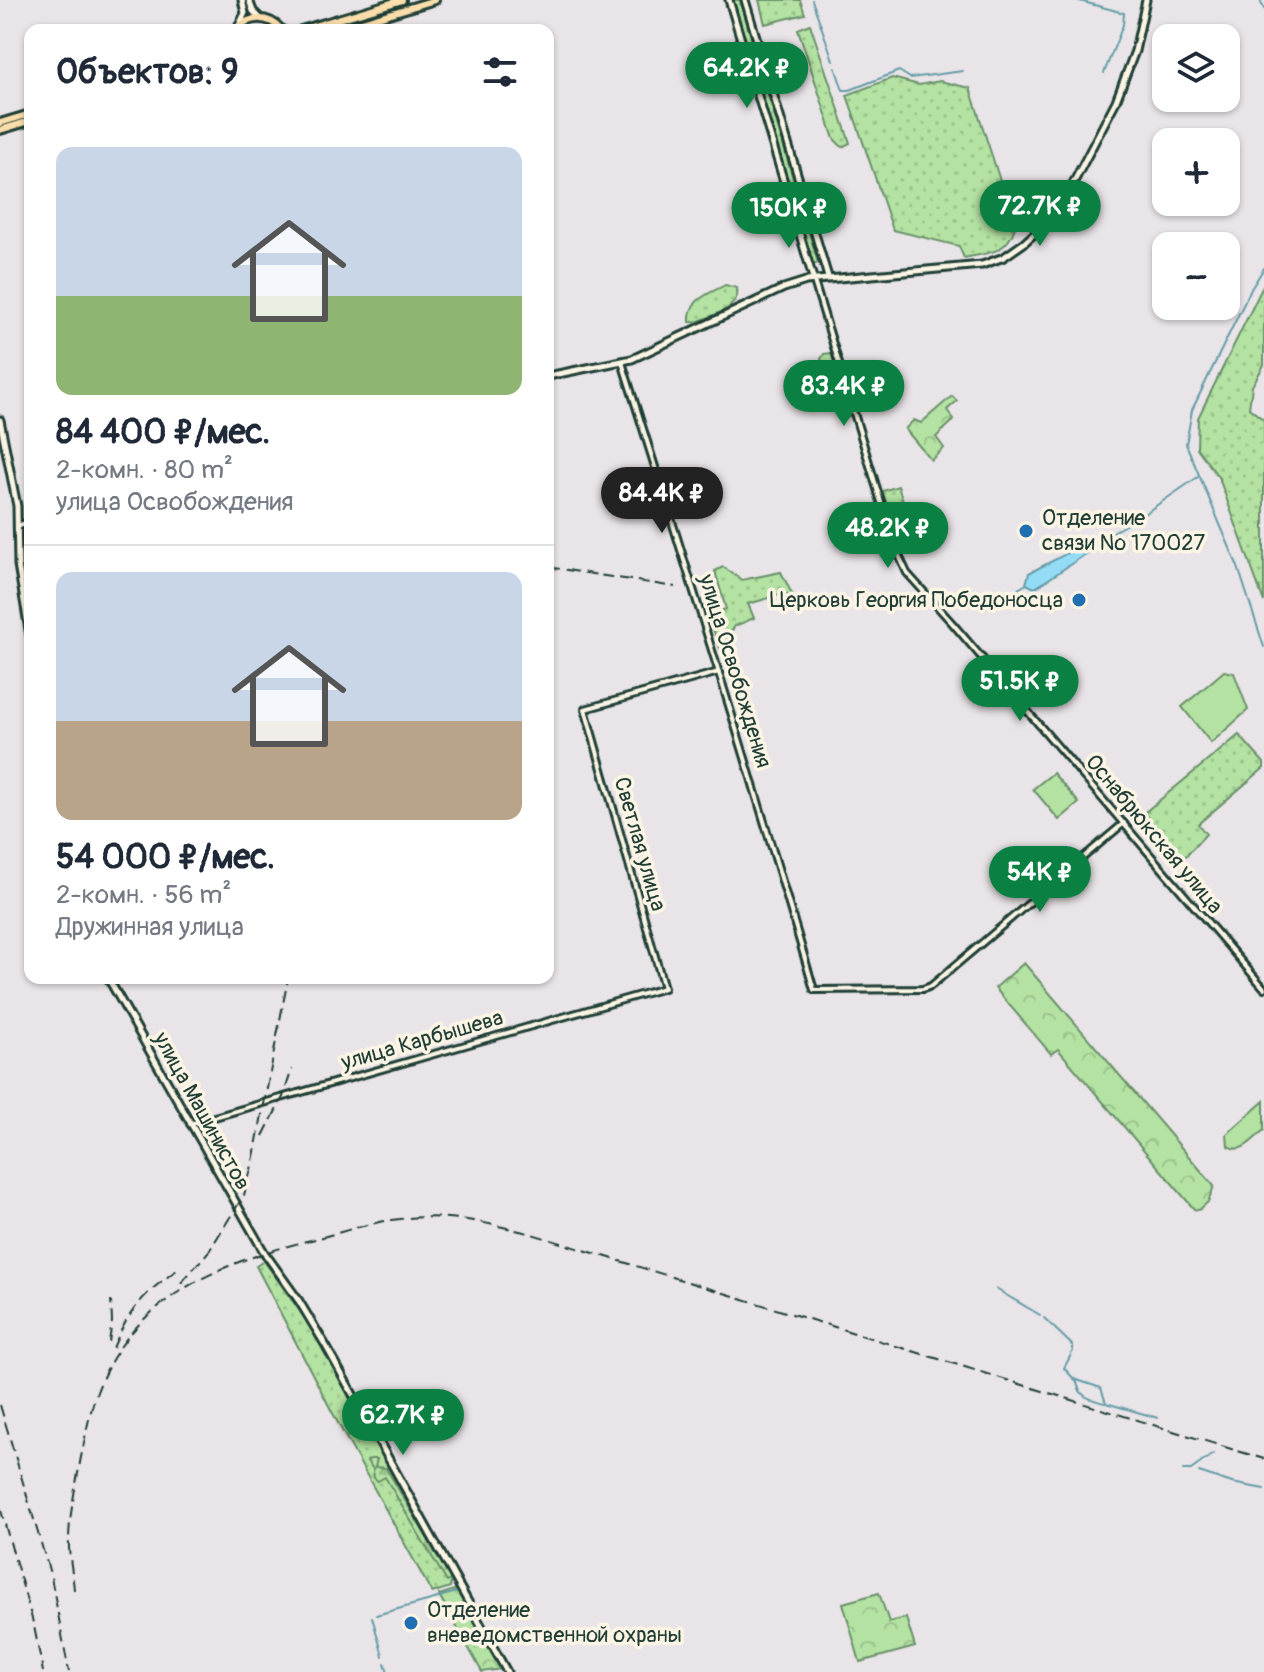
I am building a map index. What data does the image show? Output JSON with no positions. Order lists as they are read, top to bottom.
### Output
{
  "streets": {
    "main road": ["улица Машинистов"],
    "street": [
      "улица Освобождения",
      "Оснабрюкская улица",
      "Светлая улица",
      "улица Карбышева"
    ]
  },
  "crossings": [
    ["улица Освобождения", "Оснабрюкская улица"],
    ["улица Освобождения", "Светлая улица"],
    ["Светлая улица", "улица Карбышева"],
    ["улица Карбышева", "улица Машинистов"]
  ],
  "places": ["Отделение связи № 170027", "Церковь Георгия Победоносца", "Отделение вневедомственной охраны"],
  "page": {
    "map_buttons": ["+", "−"],
    "heading": "Объектов: 9",
    "price": [
      "64.2K ₽",
      "72.7K ₽",
      "150K ₽",
      "83.4K ₽",
      "84.4K ₽",
      "48.2K ₽",
      "51.5K ₽",
      "54K ₽",
      "62.7K ₽"
    ],
    "list": [
      {
        "name": "84 400 ₽/мес.",
        "note": "2-комн. · 80 m² · улица Освобождения"
      },
      {
        "name": "54 000 ₽/мес.",
        "note": "2-комн. · 56 m² · Дружинная улица"
      }
    ]
  }
}
